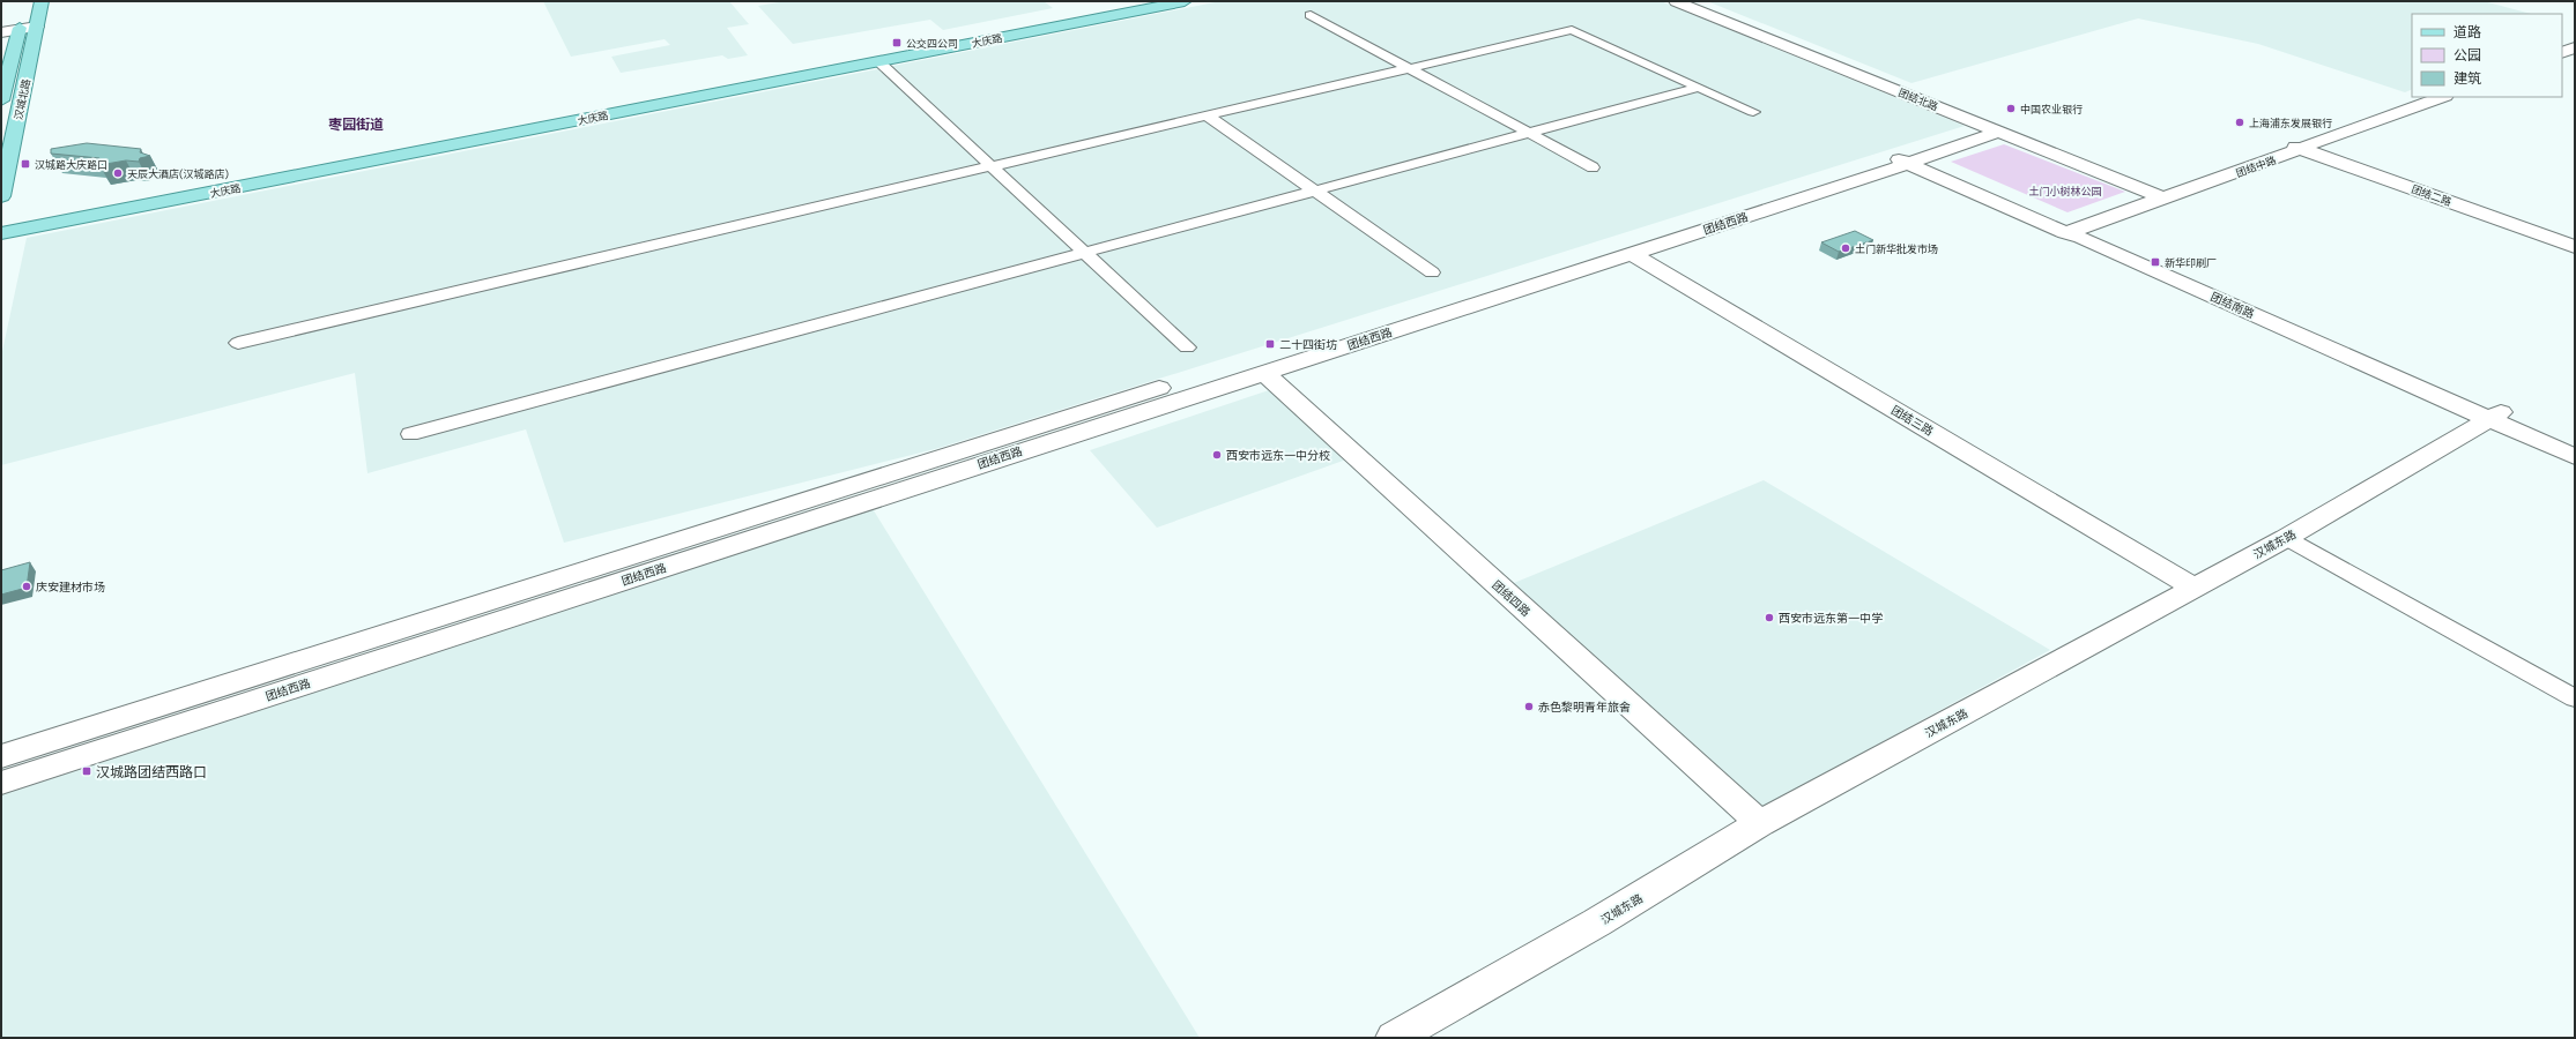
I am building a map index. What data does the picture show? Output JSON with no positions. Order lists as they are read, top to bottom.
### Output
{
  "streets": {
    "main road": ["大庆路", "汉城北路"],
    "street": [
      "团结北路",
      "团结中路",
      "团结二路",
      "团结西路",
      "团结南路",
      "团结三路",
      "汉城东路",
      "团结四路"
    ]
  },
  "crossings": [
    ["团结北路", "团结中路"],
    ["团结北路", "团结西路"],
    ["团结中路", "团结二路"],
    ["团结中路", "团结南路"],
    ["团结西路", "团结南路"],
    ["团结西路", "团结三路"],
    ["团结西路", "团结四路"],
    ["团结南路", "汉城东路"],
    ["团结三路", "汉城东路"],
    ["汉城东路", "团结四路"]
  ],
  "districts": ["枣园街道"],
  "parks": ["土门小树林公园"],
  "places": {
    "transit": [
      "公交四公司",
      "汉城路大庆路口",
      "新华印刷厂",
      "二十四街坊",
      "汉城路团结西路口"
    ],
    "other": [
      "中国农业银行",
      "上海浦东发展银行",
      "天辰大酒店(汉城路店)",
      "土门新华批发市场",
      "西安市远东一中分校",
      "庆安建材市场",
      "西安市远东第一中学",
      "赤色黎明青年旅舍"
    ]
  },
  "legend": ["道路", "公园", "建筑"]
}
